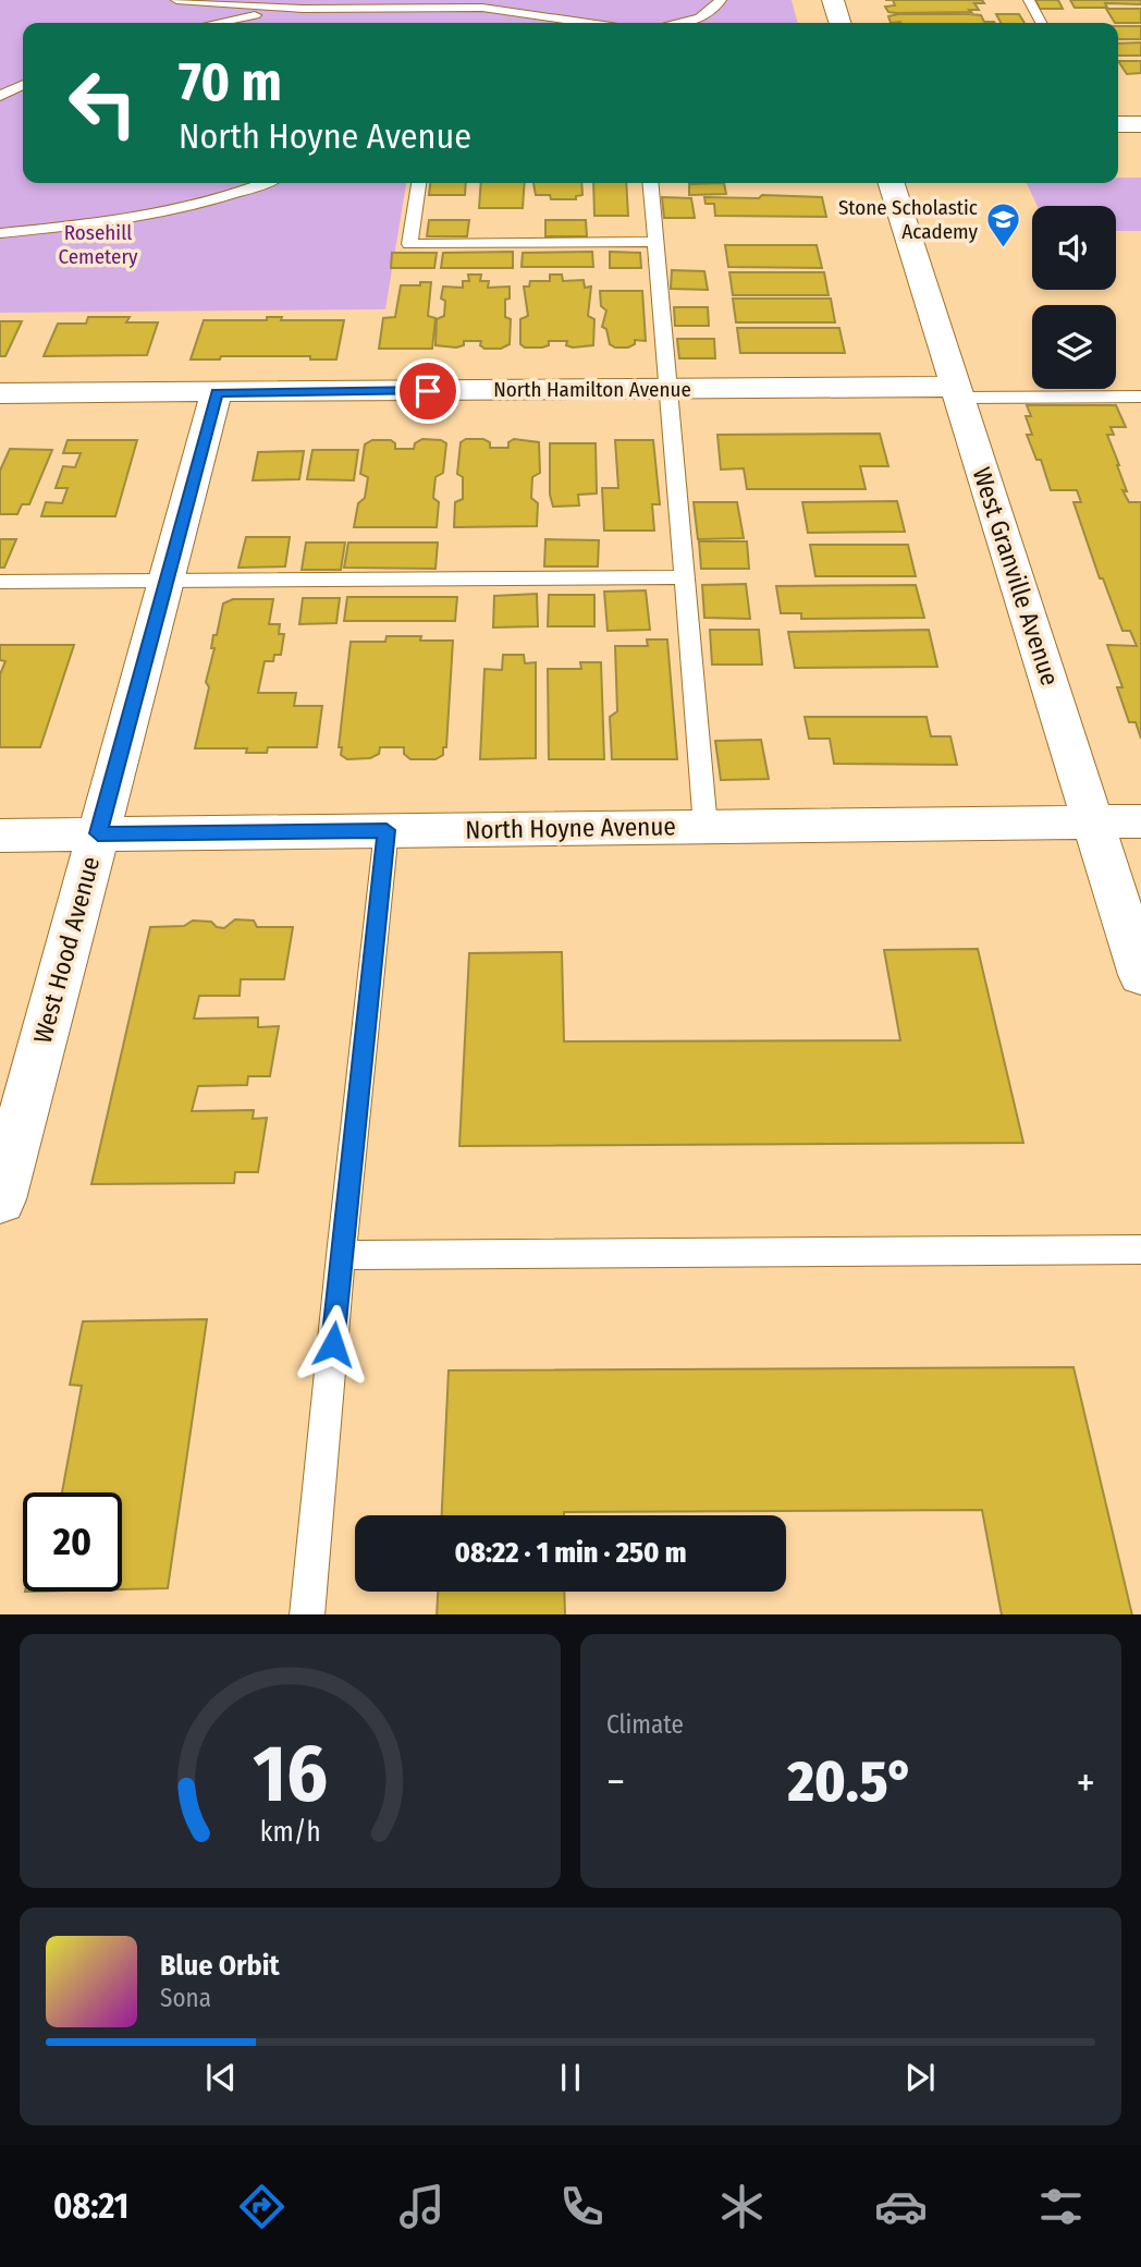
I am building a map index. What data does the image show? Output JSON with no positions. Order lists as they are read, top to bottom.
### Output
{
  "streets": {
    "street": [
      "North Hamilton Avenue",
      "West Granville Avenue",
      "North Hoyne Avenue",
      "West Hood Avenue"
    ]
  },
  "crossings": [
    ["North Hamilton Avenue", "West Granville Avenue"],
    ["North Hamilton Avenue", "West Hood Avenue"],
    ["West Granville Avenue", "North Hoyne Avenue"],
    ["North Hoyne Avenue", "West Hood Avenue"]
  ],
  "parks": ["Rosehill Cemetery"],
  "places": {
    "school or university": ["Stone Scholastic Academy"]
  },
  "page": {
    "turn": ["70 m", "North Hoyne Avenue"],
    "limit": "20",
    "trip": "08:22 · 1 min · 250 m",
    "tile": "Climate",
    "heat": ["−", "20.5°", "+"],
    "song": ["Blue Orbit", "Sona"],
    "tabs": "08:21",
    "gauge": ["16", "km/h"]
  }
}
